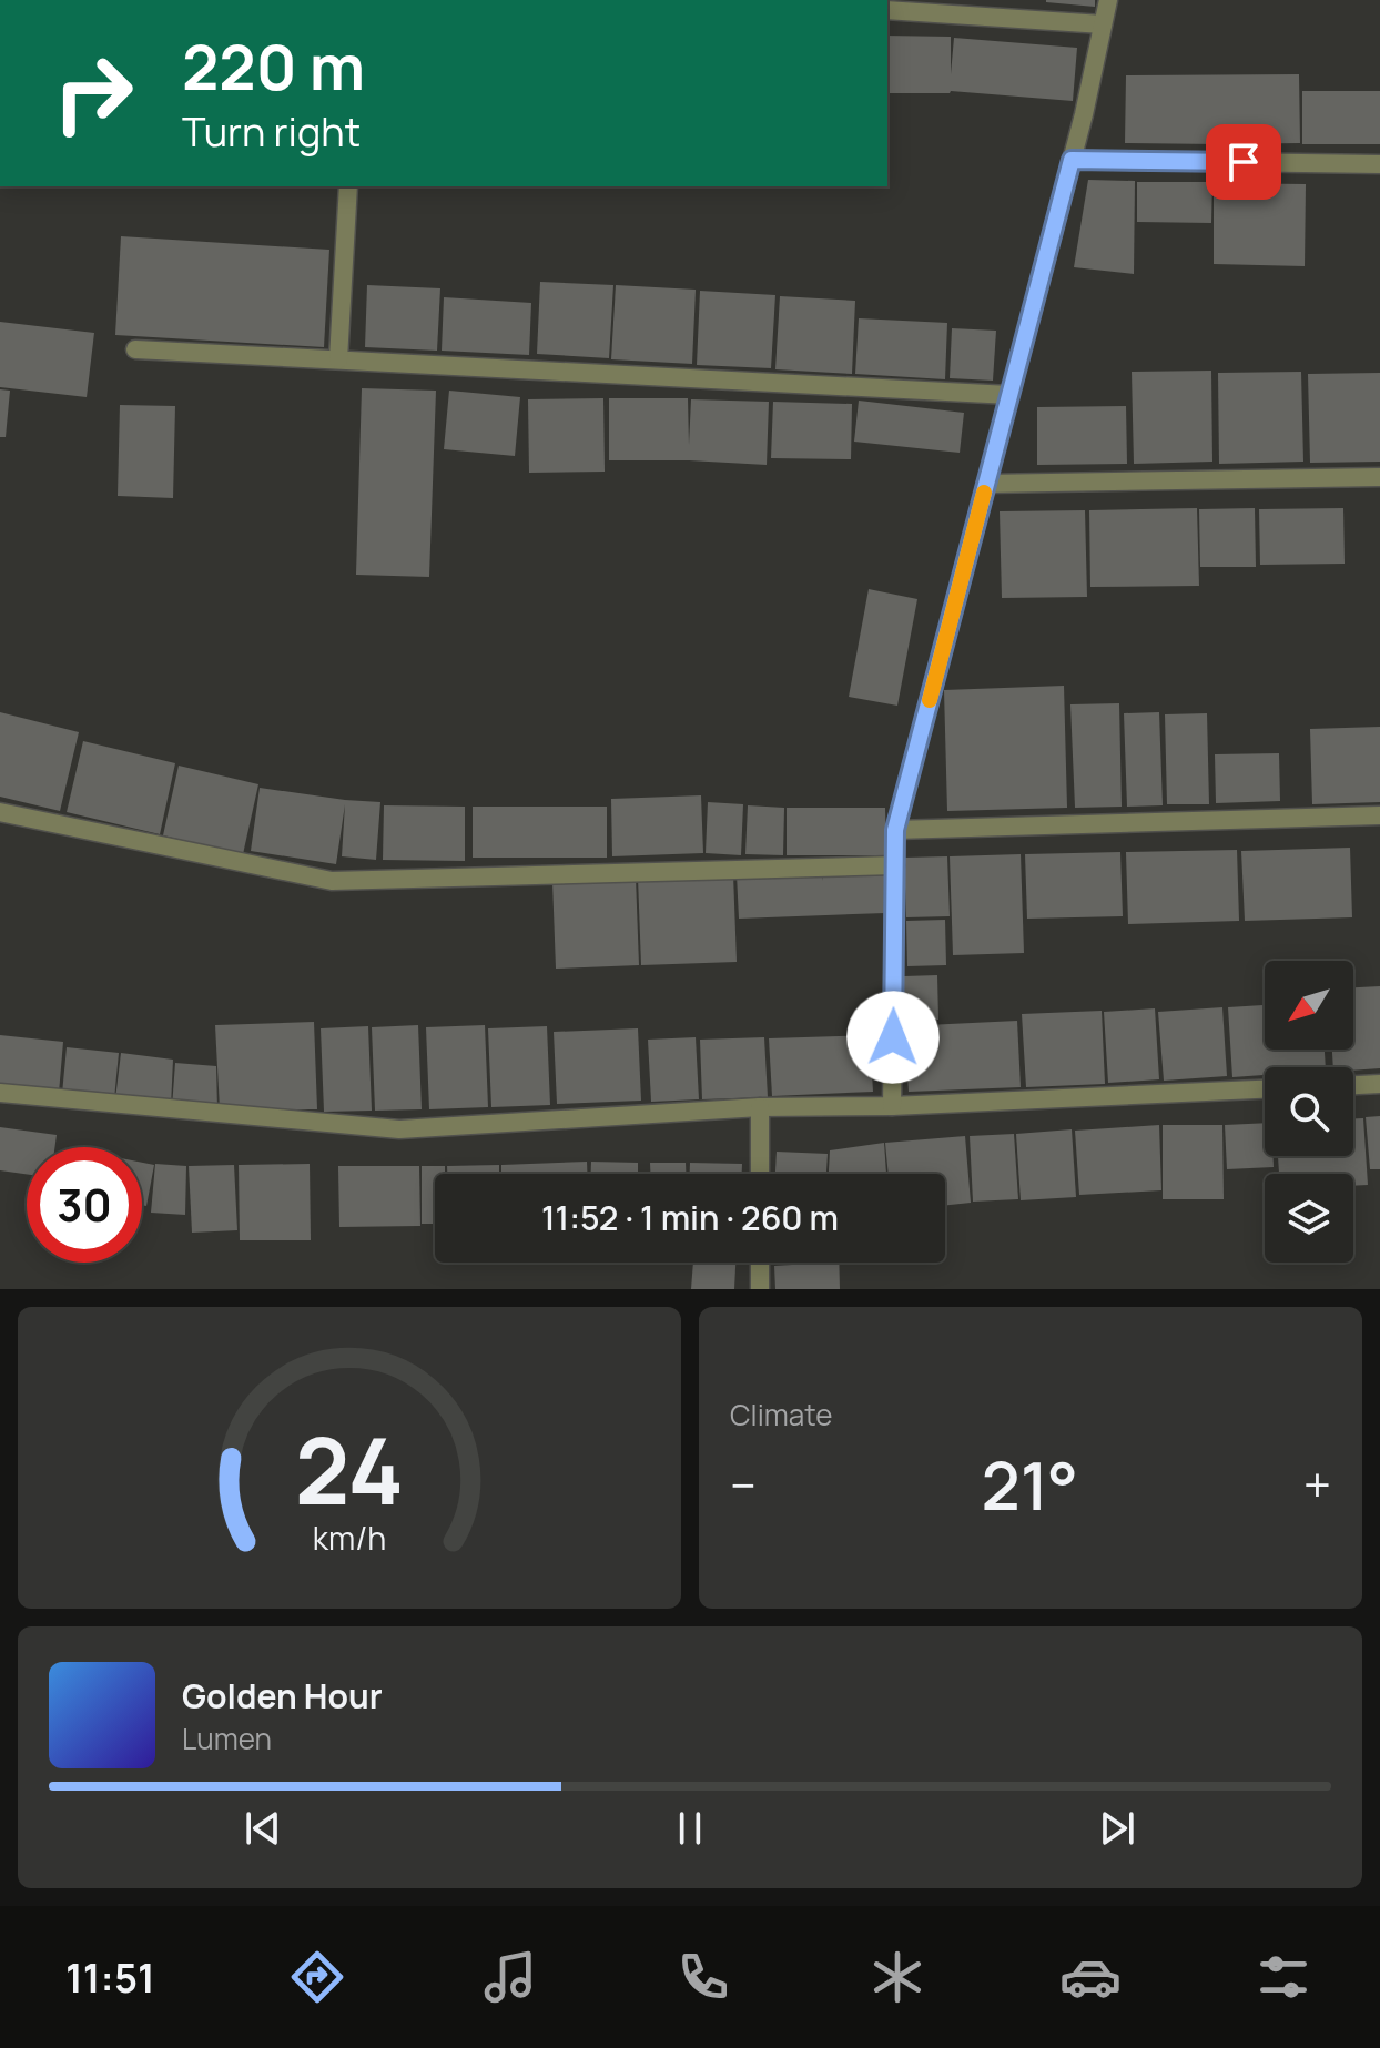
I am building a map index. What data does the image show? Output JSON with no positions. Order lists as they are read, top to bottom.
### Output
{
  "north": "bottom left",
  "page": {
    "turn": ["220 m", "Turn right"],
    "limit": "30",
    "trip": "11:52 · 1 min · 260 m",
    "tile": "Climate",
    "heat": ["−", "21°", "+"],
    "song": ["Golden Hour", "Lumen"],
    "tabs": "11:51",
    "gauge": ["24", "km/h"]
  }
}
